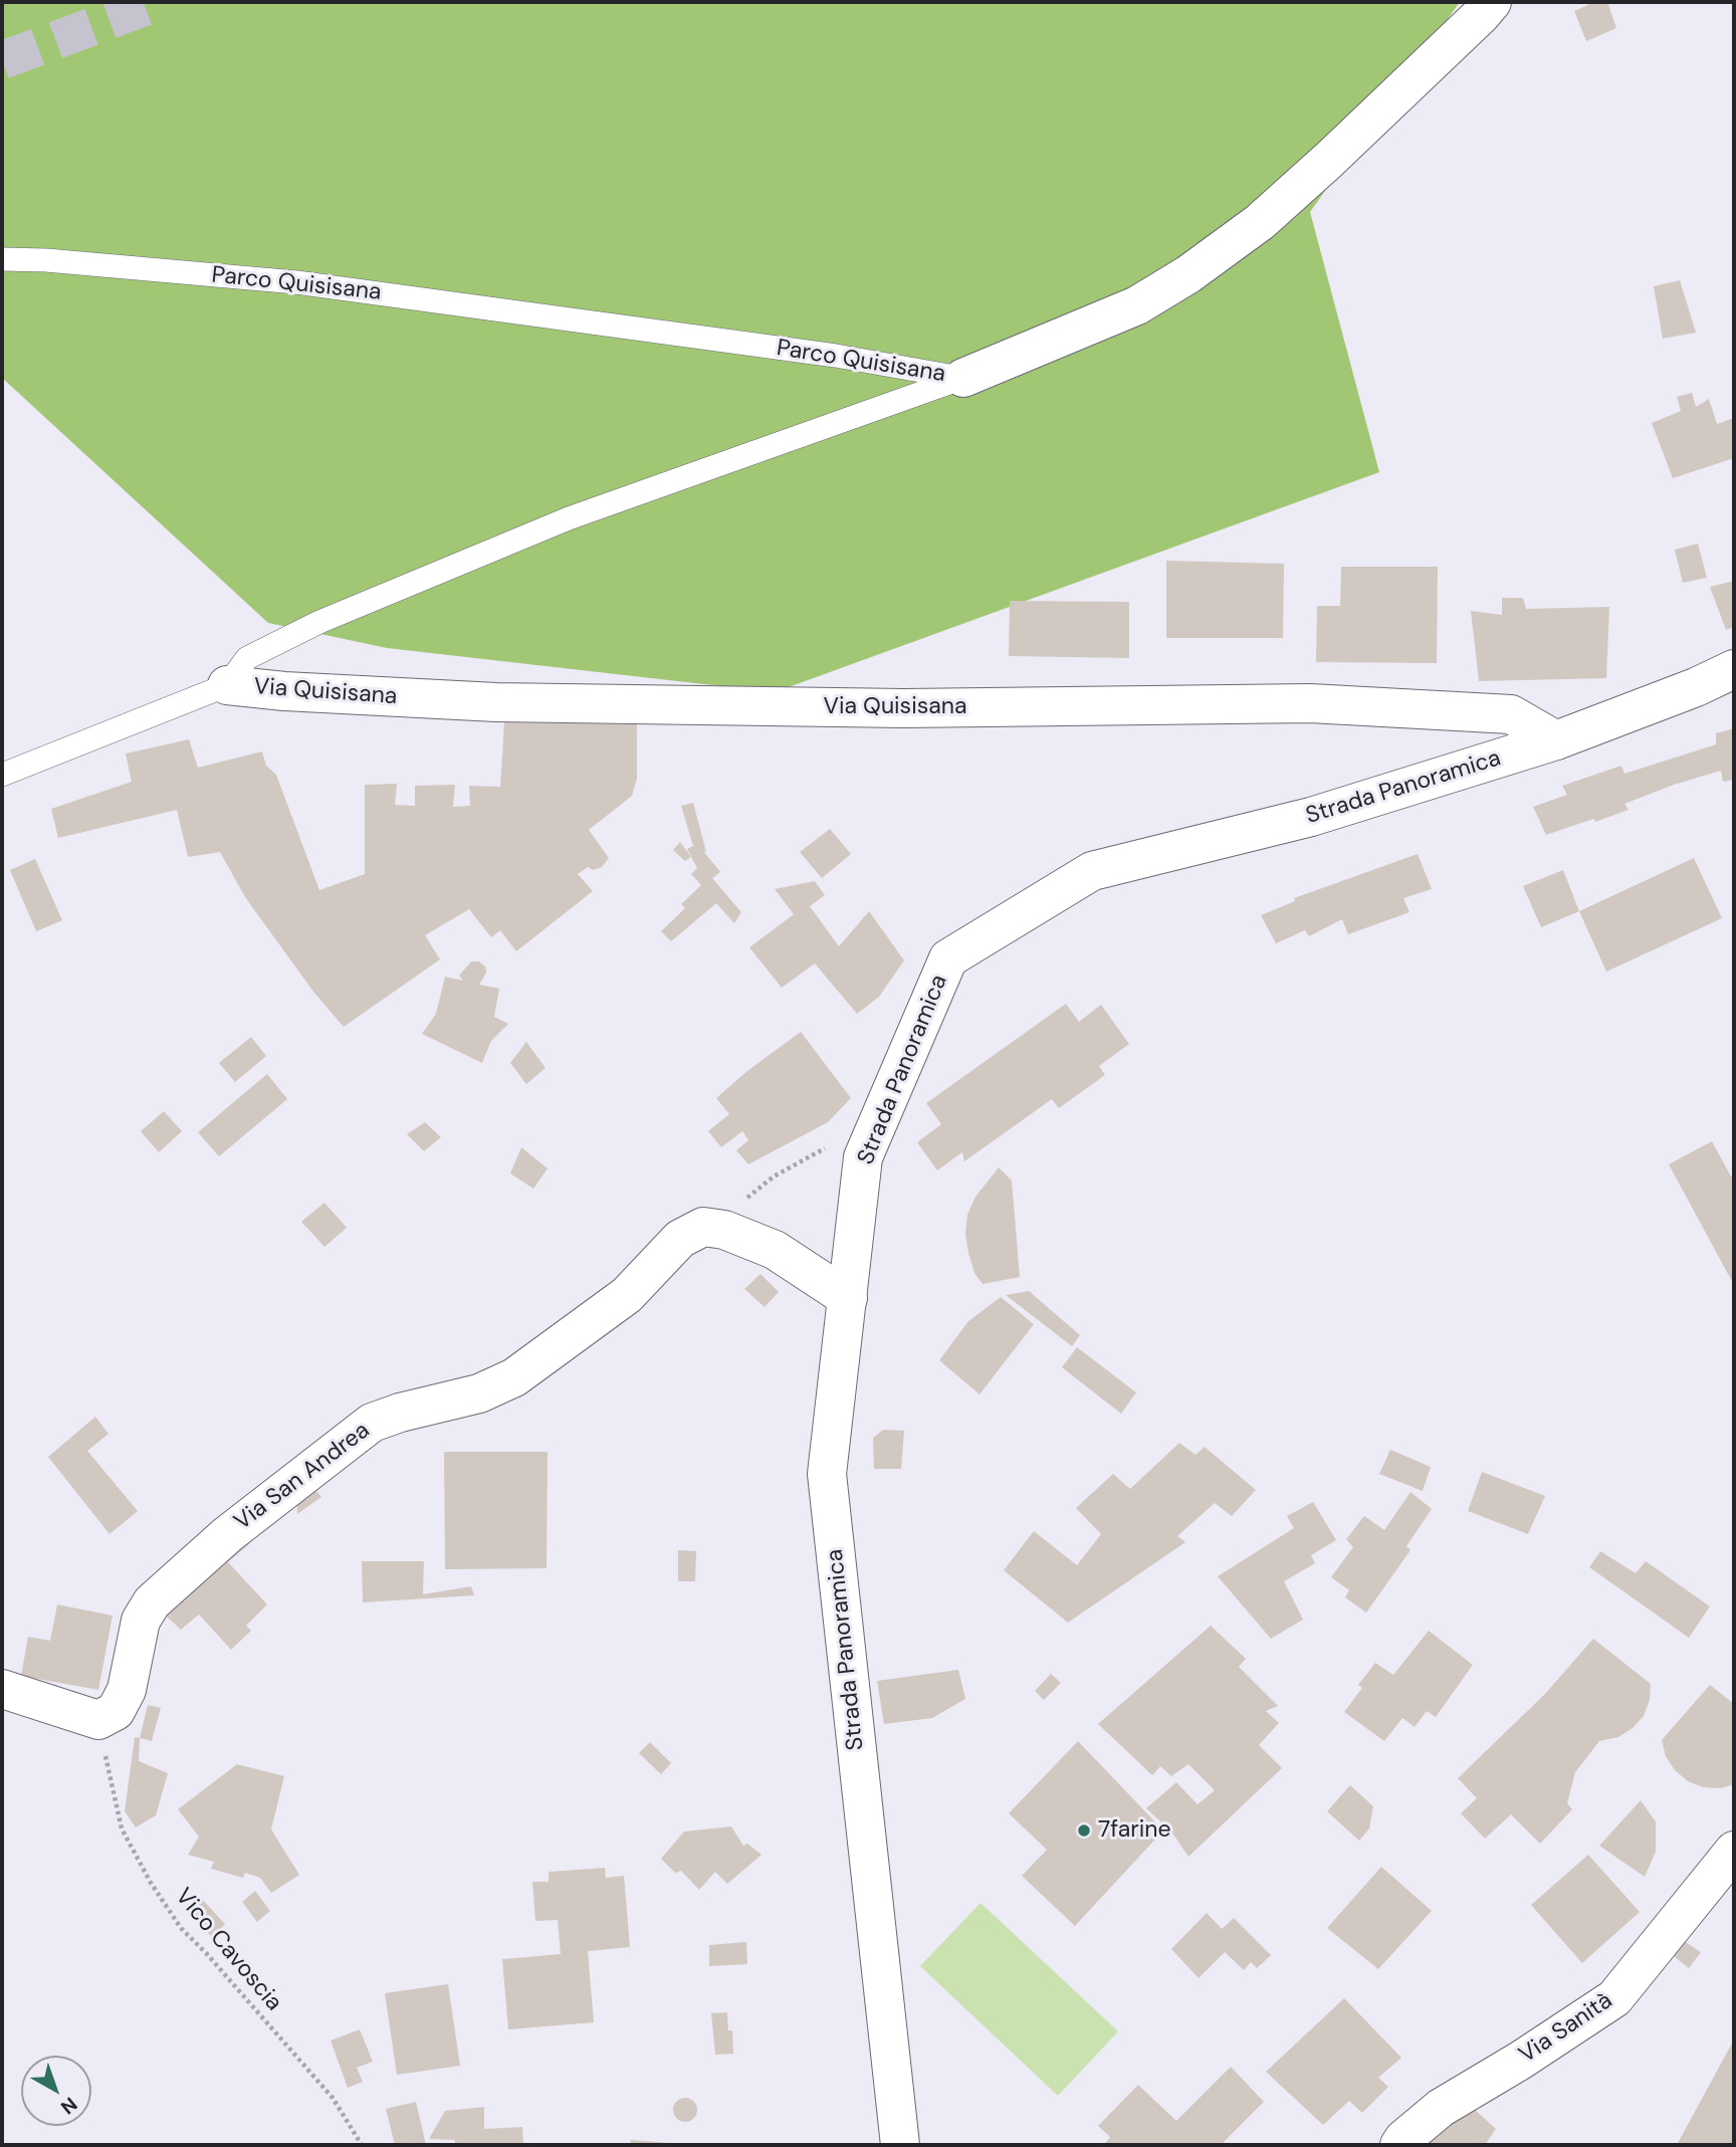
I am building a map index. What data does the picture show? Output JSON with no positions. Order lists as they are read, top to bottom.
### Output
{
  "streets": {
    "street": [
      "Via Quisisana",
      "Strada Panoramica",
      "Via San Andrea",
      "Via Sanità"
    ],
    "lane": ["Parco Quisisana"],
    "path": ["Vico Cavoscia"]
  },
  "crossings": [
    ["Parco Quisisana", "Via Quisisana"],
    ["Via Quisisana", "Strada Panoramica"],
    ["Via San Andrea", "Vico Cavoscia"]
  ],
  "places": ["7farine"],
  "north": "bottom right"
}
